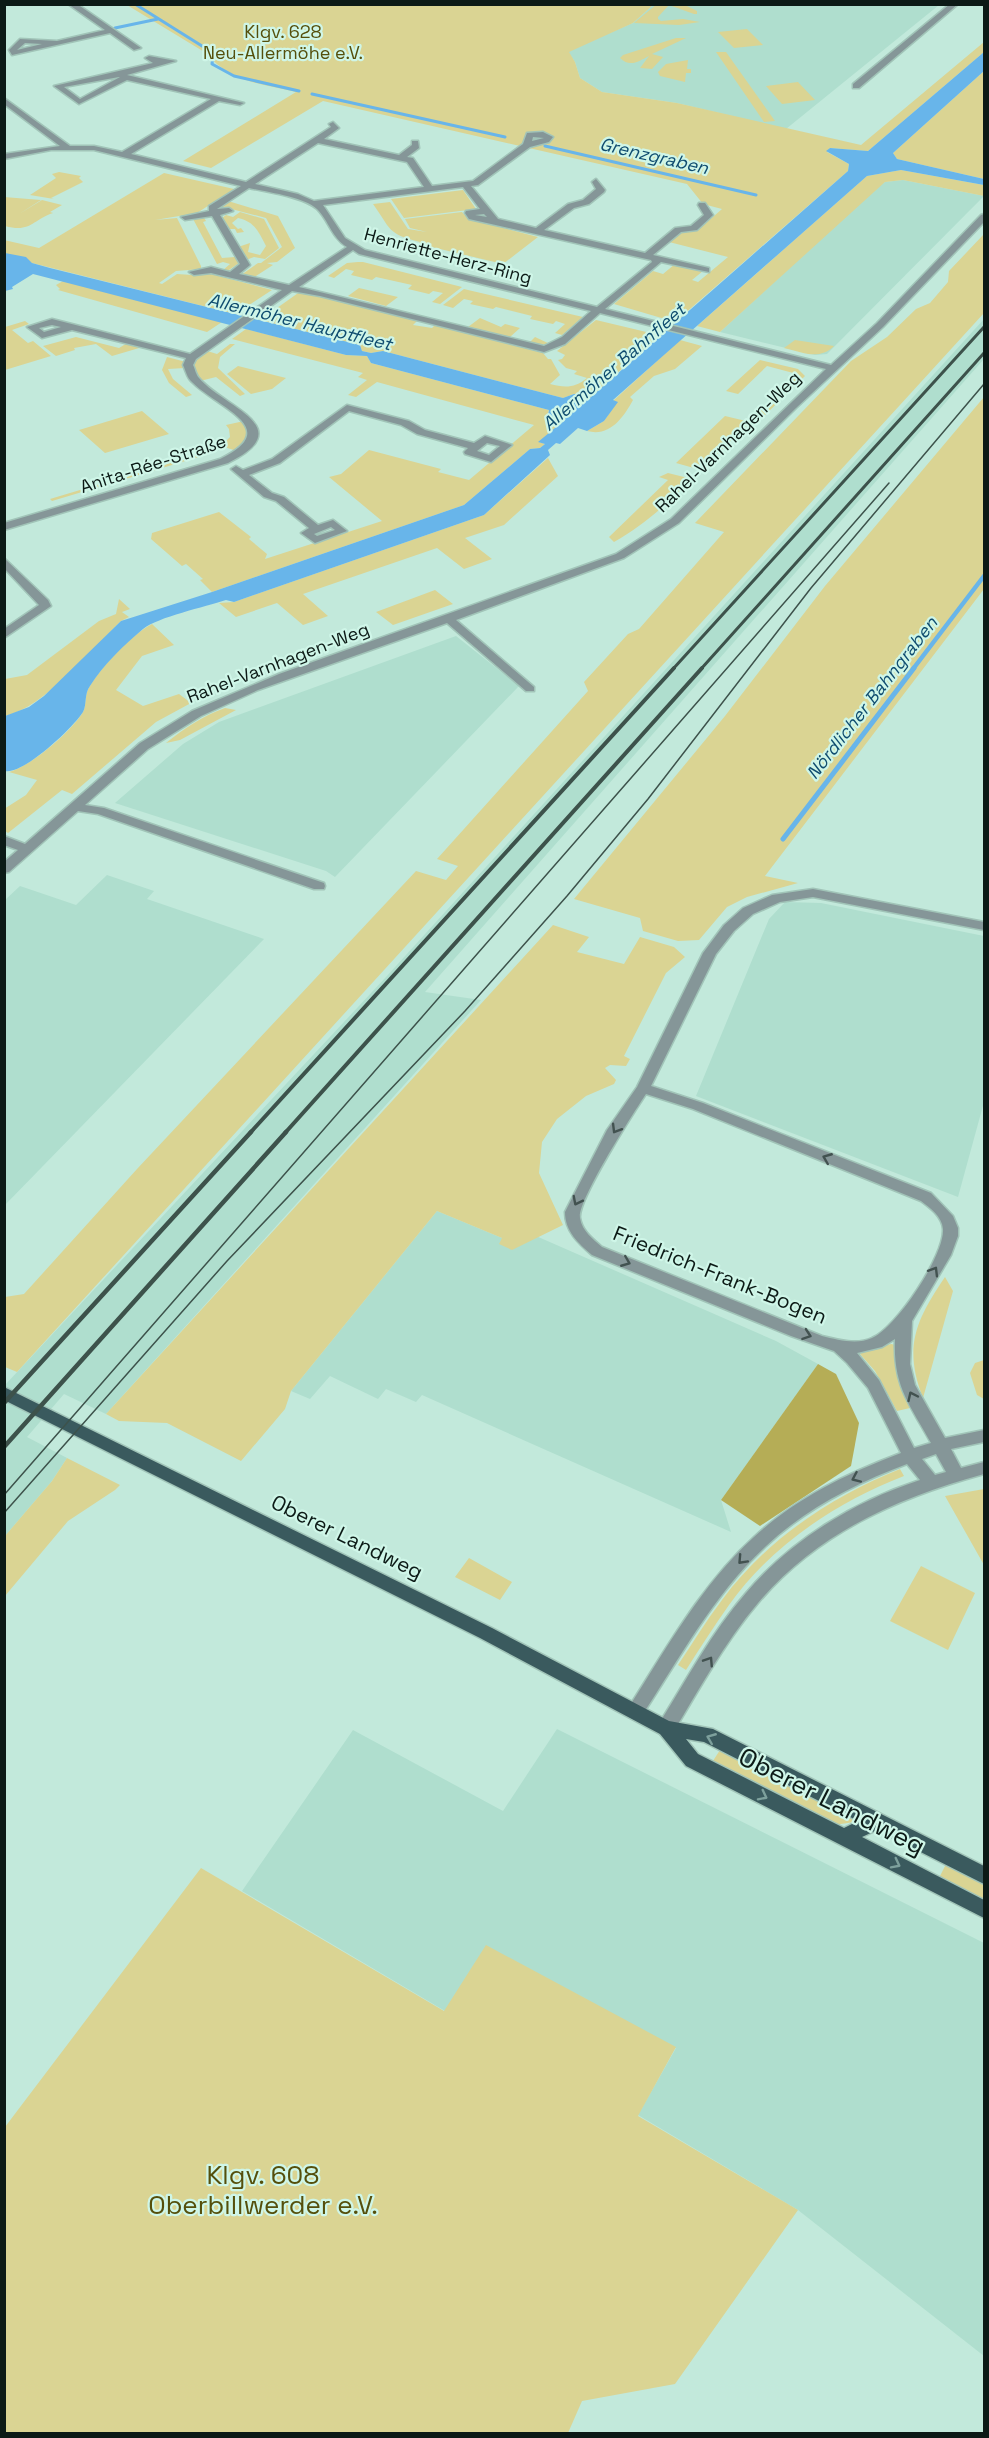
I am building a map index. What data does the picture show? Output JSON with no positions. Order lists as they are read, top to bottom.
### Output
{
  "streets": {
    "main road": ["Oberer Landweg"],
    "street": [
      "Henriette-Herz-Ring",
      "Rahel-Varnhagen-Weg",
      "Anita-Rée-Straße",
      "Friedrich-Frank-Bogen"
    ]
  },
  "crossings": [
    ["Henriette-Herz-Ring", "Rahel-Varnhagen-Weg"]
  ],
  "water": [
    "Grenzgraben",
    "Allermöher Hauptfleet",
    "Allermöher Bahnfleet",
    "Nördlicher Bahngraben"
  ],
  "parks": ["Klgv. 628 Neu-Allermöhe e.V.", "Klgv. 608 Oberbillwerder e.V."]
}
